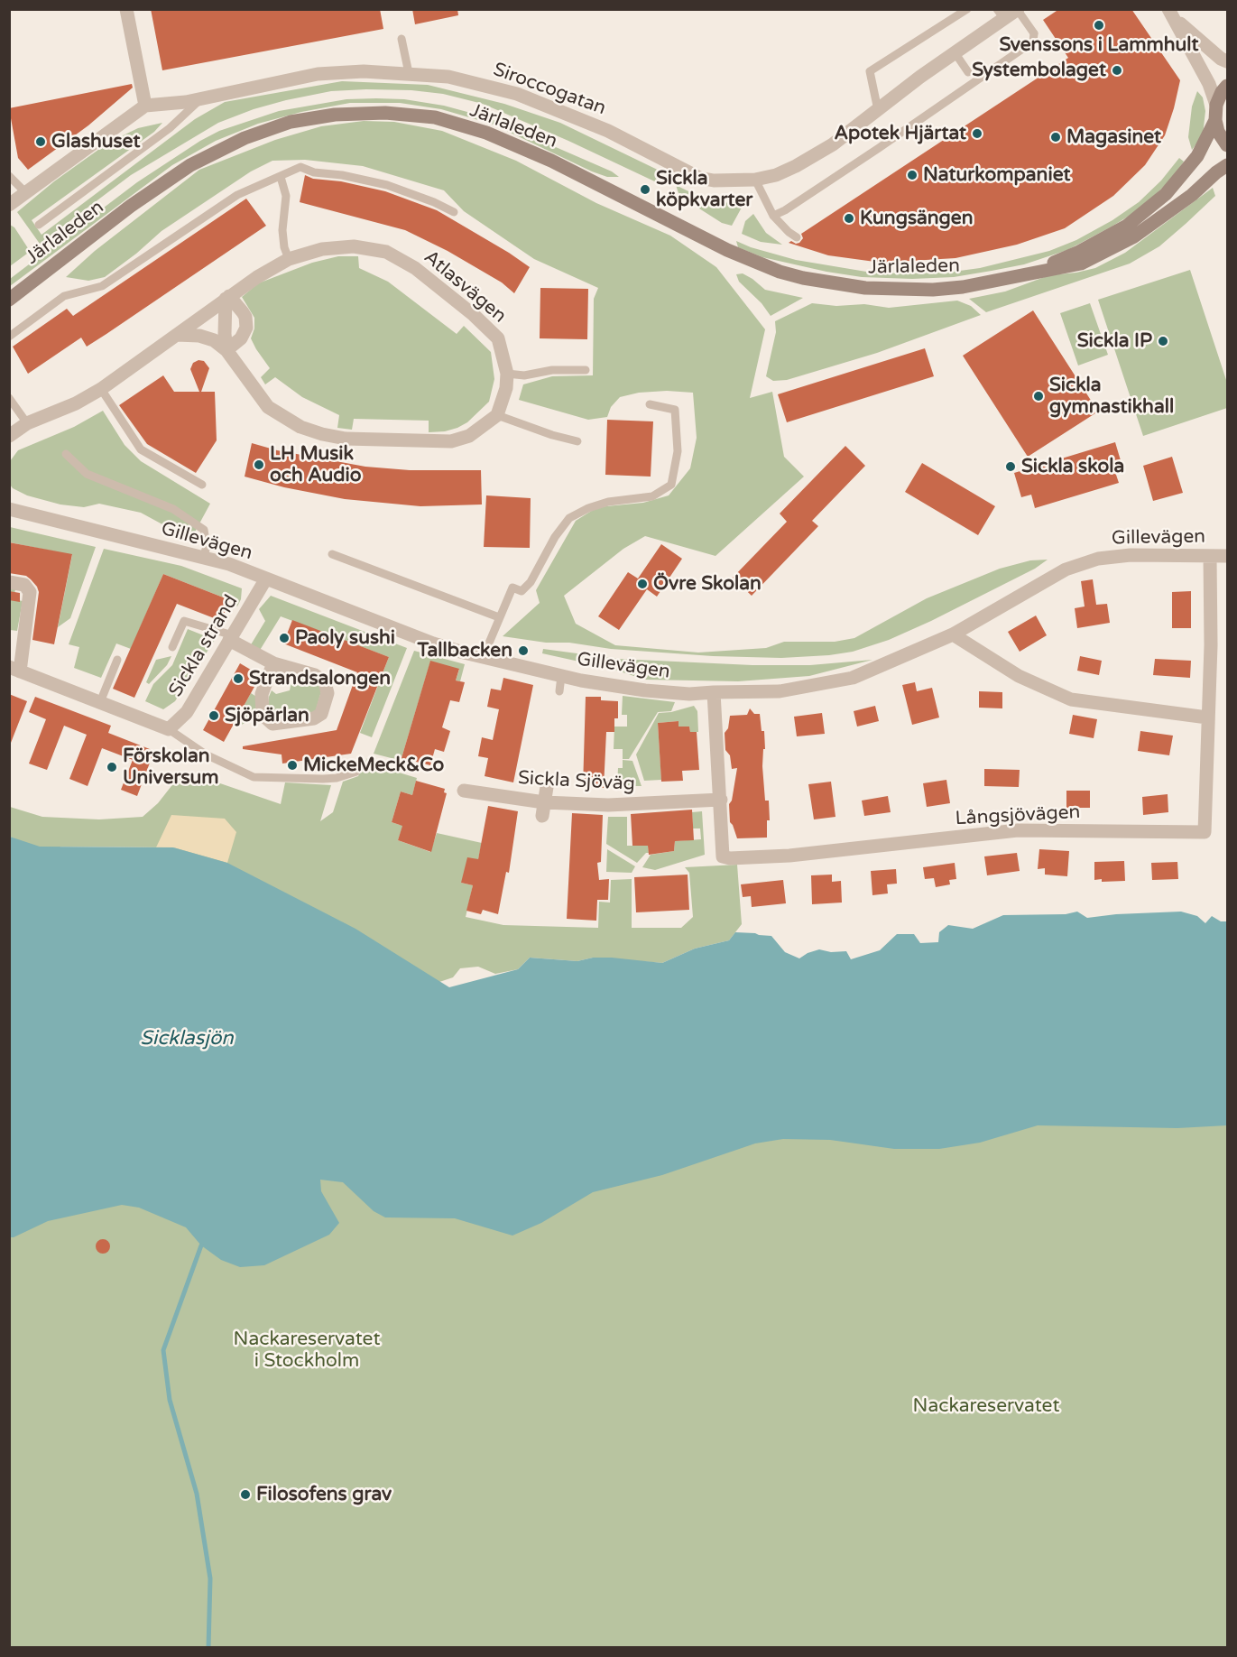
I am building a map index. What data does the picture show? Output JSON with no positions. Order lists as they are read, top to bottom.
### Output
{
  "streets": {
    "main road": ["Järlaleden"],
    "street": [
      "Siroccogatan",
      "Atlasvägen",
      "Gillevägen",
      "Sickla strand",
      "Sickla Sjöväg",
      "Långsjövägen"
    ]
  },
  "crossings": [
    ["Gillevägen", "Sickla strand"],
    ["Gillevägen", "Långsjövägen"],
    ["Sickla Sjöväg", "Långsjövägen"]
  ],
  "water": ["Sicklasjön"],
  "parks": ["Nackareservatet i Stockholm", "Nackareservatet"],
  "places": [
    "Svenssons i Lammhult",
    "Systembolaget",
    "Apotek Hjärtat",
    "Magasinet",
    "Glashuset",
    "Naturkompaniet",
    "Sickla köpkvarter",
    "Kungsängen",
    "Sickla IP",
    "Sickla gymnastikhall",
    "LH Musik och Audio",
    "Sickla skola",
    "Övre Skolan",
    "Paoly sushi",
    "Tallbacken",
    "Strandsalongen",
    "Sjöpärlan",
    "MickeMeck&Co",
    "Förskolan Universum",
    "Filosofens grav"
  ]
}
